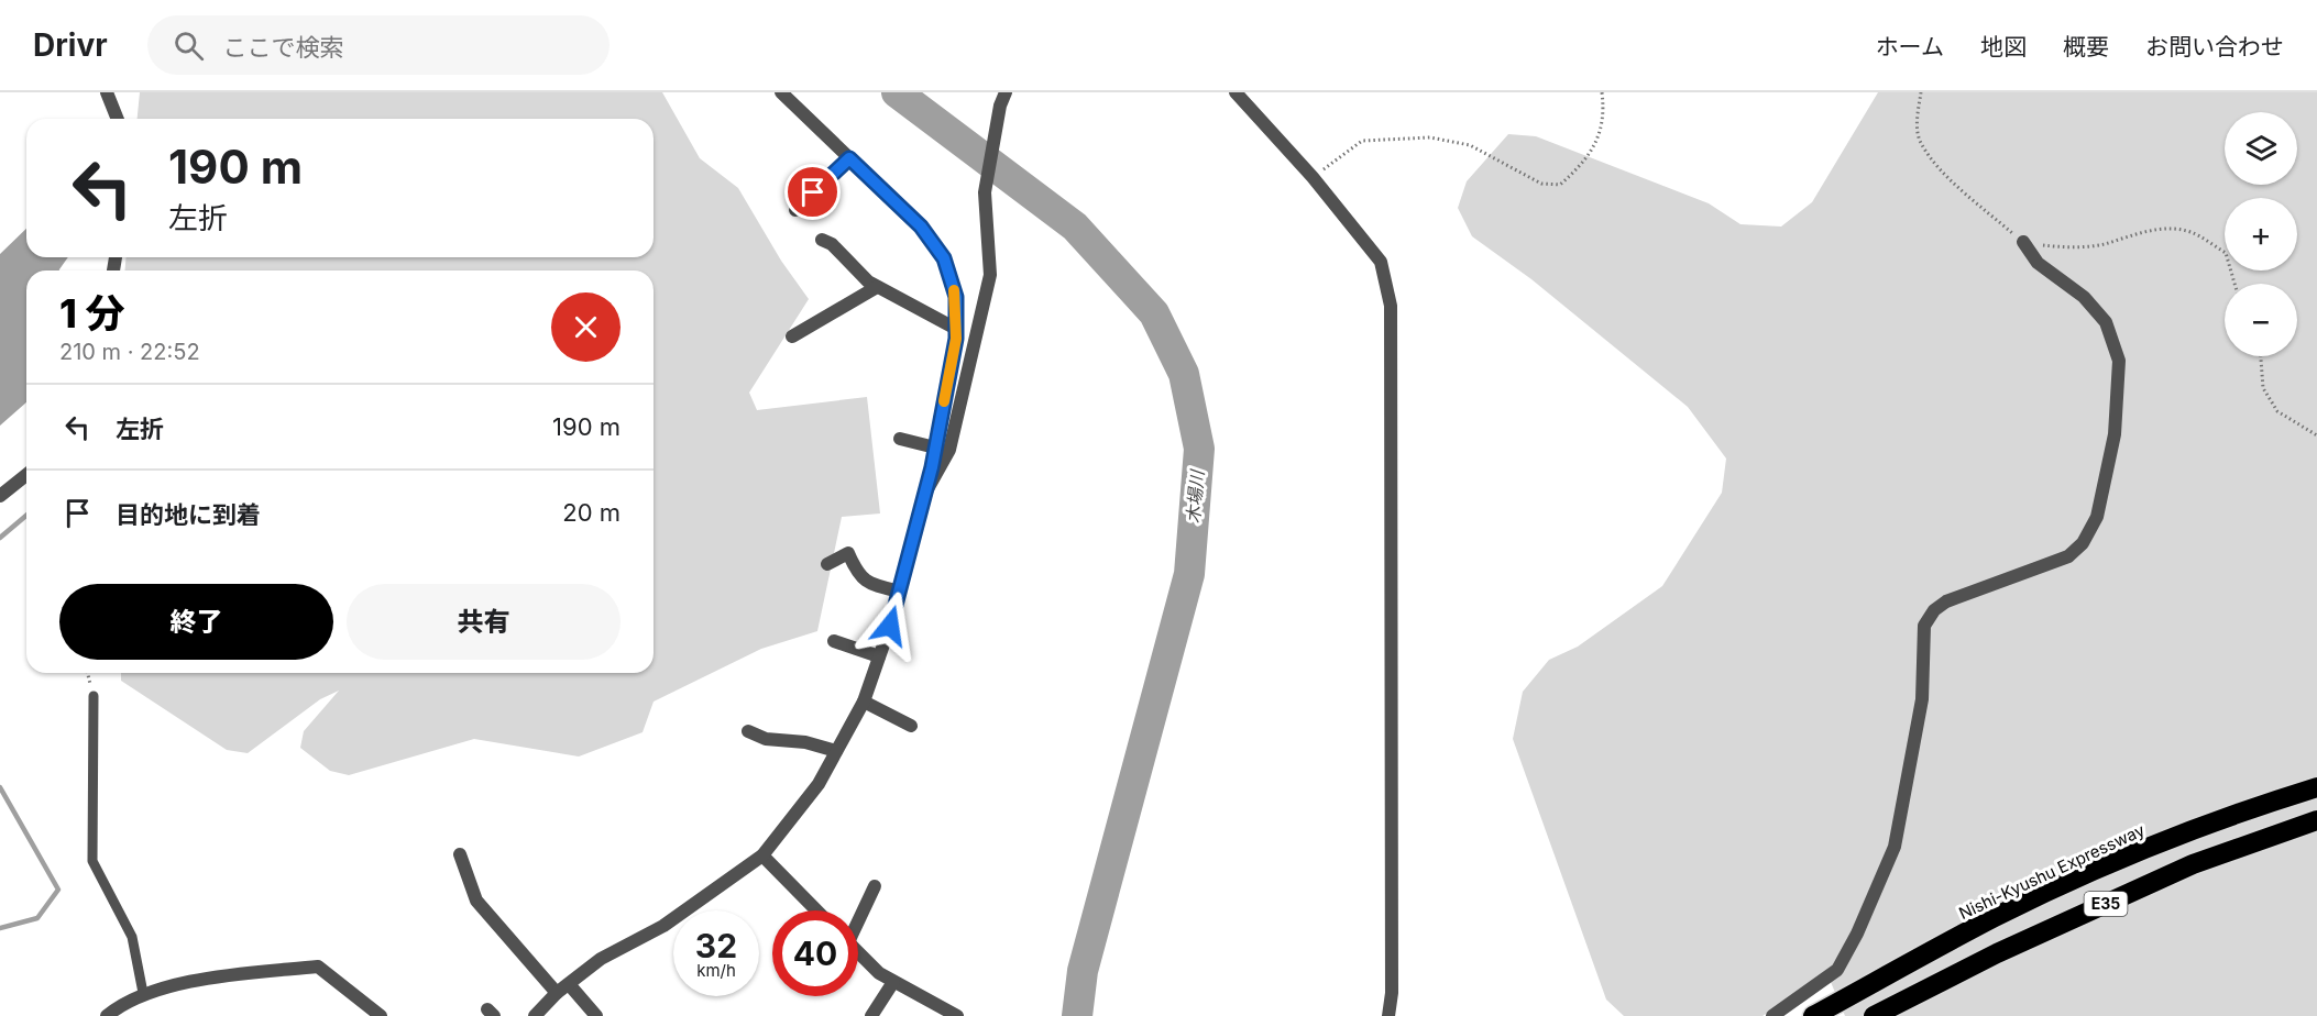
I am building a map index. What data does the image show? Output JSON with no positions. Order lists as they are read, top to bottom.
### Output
{
  "streets": {
    "highway": ["Nishi-Kyushu Expressway", "E35"]
  },
  "water": ["木場川"],
  "page": {
    "header": "Drivr",
    "search": "ここで検索",
    "nav": [
      "ホーム",
      "地図",
      "概要",
      "お問い合わせ"
    ],
    "map_buttons": ["+", "−"],
    "turn": ["190 m", "左折"],
    "heading": ["1 分", "210 m · 22:52"],
    "list": [
      {
        "name": "左折",
        "value": "190 m"
      },
      {
        "name": "目的地に到着",
        "value": "20 m"
      }
    ],
    "buttons": ["終了", "共有"],
    "speed": "32 km/h",
    "limit": "40"
  }
}
